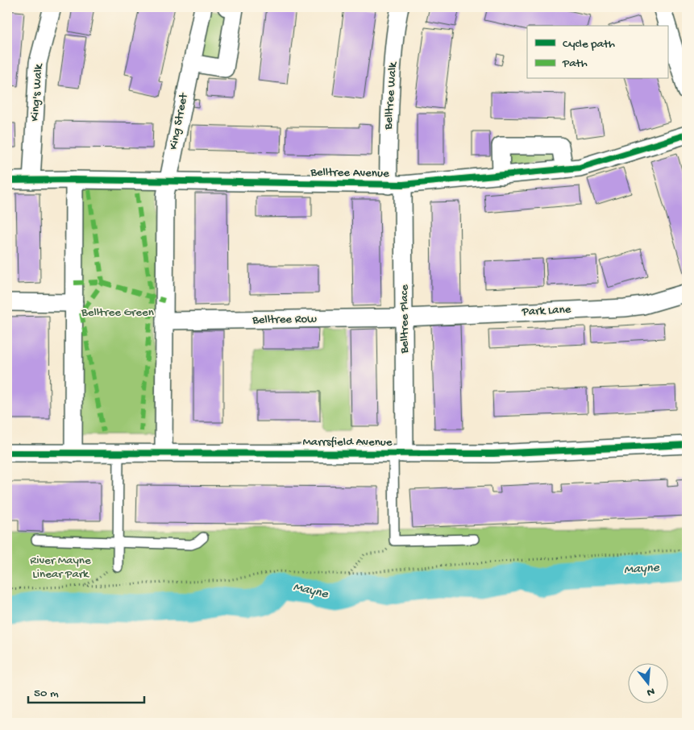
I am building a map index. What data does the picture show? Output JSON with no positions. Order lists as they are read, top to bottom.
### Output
{
  "streets": {
    "street": [
      "King's Walk",
      "Belltree Walk",
      "King Street",
      "Belltree Avenue",
      "Park Lane",
      "Belltree Place",
      "Belltree Row",
      "Marrsfield Avenue"
    ]
  },
  "crossings": [
    ["King's Walk", "Belltree Avenue"],
    ["Belltree Walk", "Belltree Avenue"],
    ["Belltree Walk", "Belltree Place"],
    ["King Street", "Belltree Avenue"],
    ["Belltree Avenue", "Belltree Place"],
    ["Park Lane", "Belltree Place"],
    ["Park Lane", "Belltree Row"],
    ["Belltree Place", "Belltree Row"],
    ["Belltree Place", "Marrsfield Avenue"]
  ],
  "water": ["Mayne"],
  "parks": ["Belltree Green", "River Mayne Linear Park"],
  "legend": ["Cycle path", "Path"],
  "scale_bar": "50 m",
  "north": "bottom"
}
